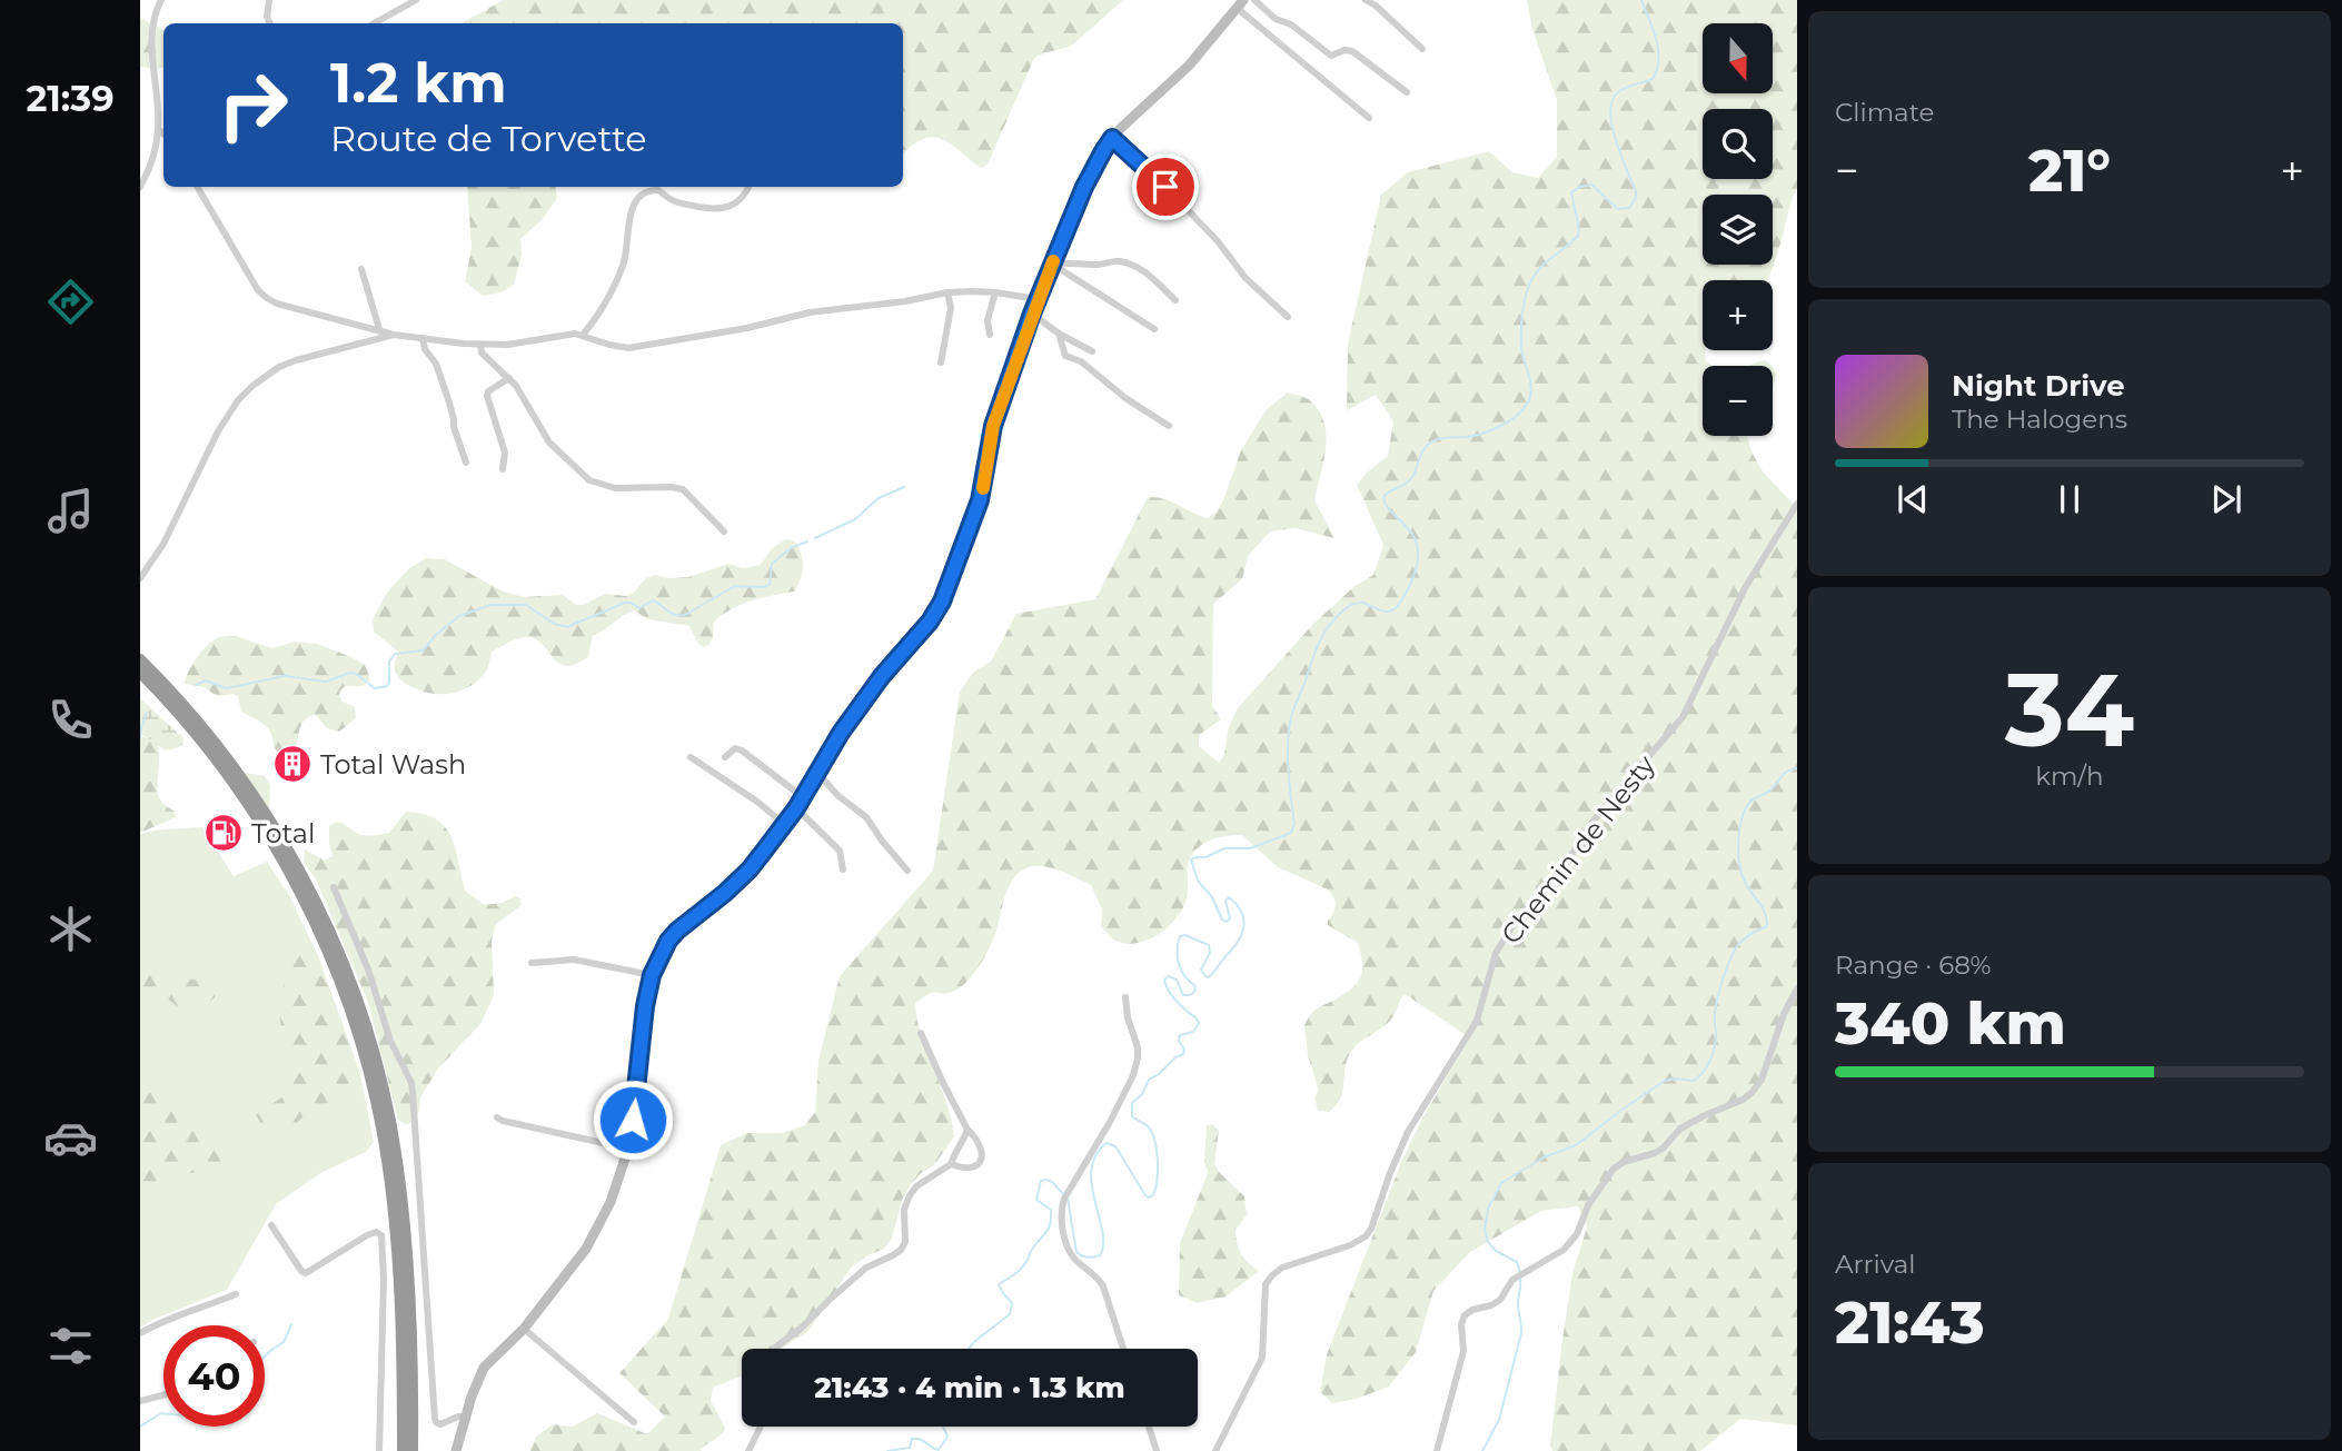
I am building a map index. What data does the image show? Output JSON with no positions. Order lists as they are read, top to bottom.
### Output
{
  "streets": {
    "street": ["Chemin de Nesty"]
  },
  "places": {
    "building": ["Total Wash"],
    "fuel station": ["Total"]
  },
  "north": "bottom",
  "page": {
    "tabs": "21:39",
    "tile": [
      "Climate",
      ["34", "km/h"],
      ["Range · 68%", "340 km"],
      ["Arrival", "21:43"]
    ],
    "map_buttons": ["+", "−"],
    "turn": ["1.2 km", "Route de Torvette"],
    "heat": ["−", "21°", "+"],
    "song": ["Night Drive", "The Halogens"],
    "limit": "40",
    "trip": "21:43 · 4 min · 1.3 km"
  }
}
